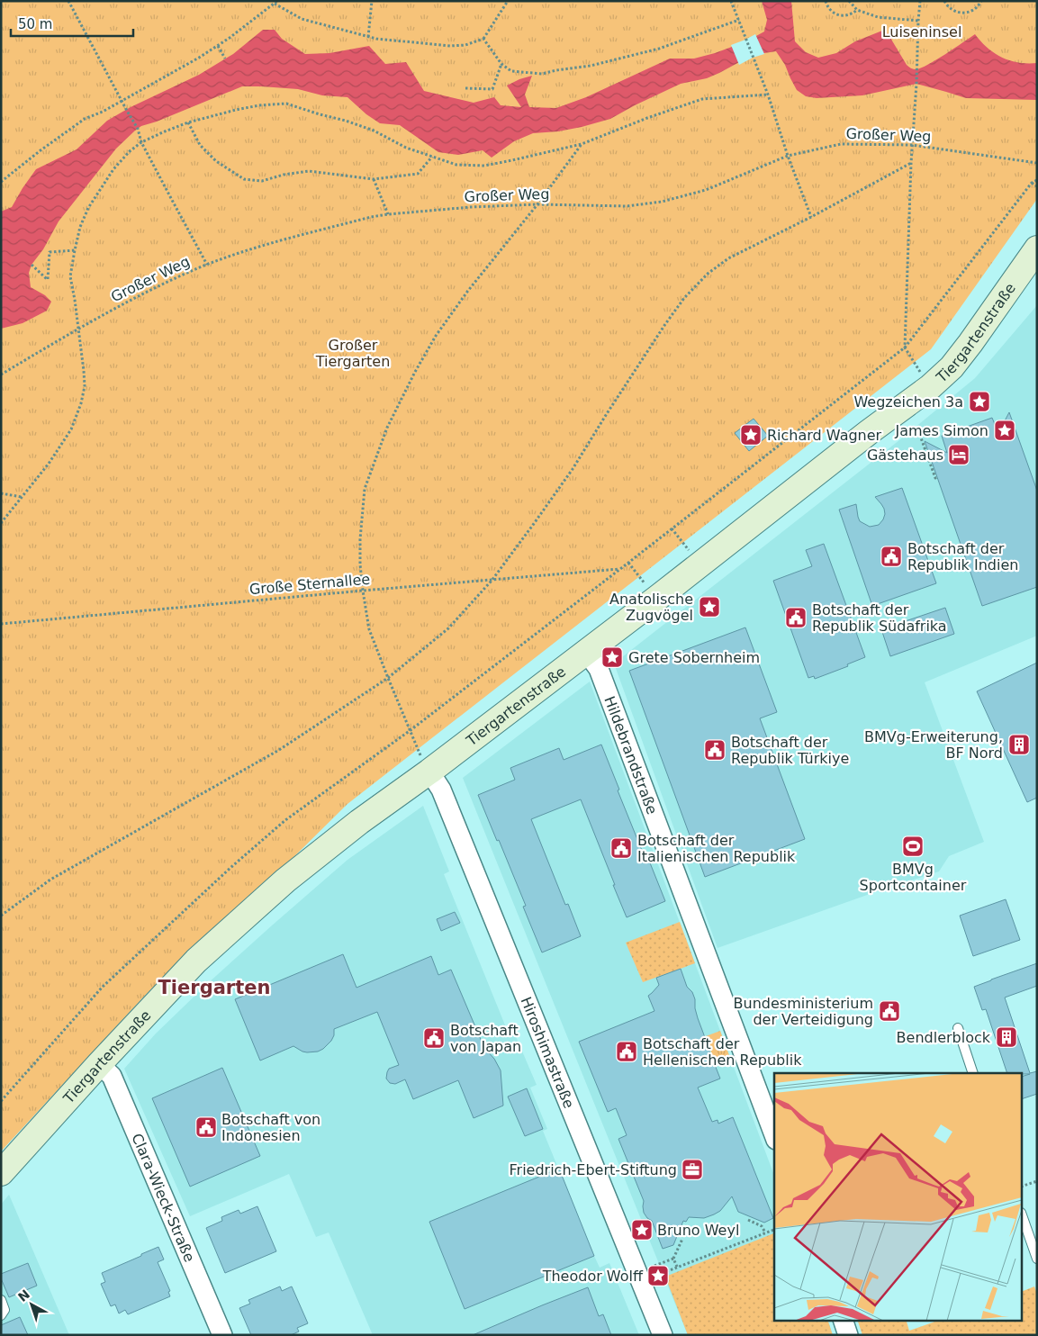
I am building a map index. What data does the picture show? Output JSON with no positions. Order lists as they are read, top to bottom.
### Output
{
  "streets": {
    "main road": ["Tiergartenstraße"],
    "street": ["Hildebrandstraße", "Hiroshimastraße", "Clara-Wieck-Straße"],
    "path": ["Großer Weg", "Große Sternallee"]
  },
  "crossings": [
    ["Tiergartenstraße", "Hildebrandstraße"],
    ["Tiergartenstraße", "Hiroshimastraße"],
    ["Tiergartenstraße", "Clara-Wieck-Straße"]
  ],
  "districts": ["Tiergarten"],
  "parks": ["Luiseninsel", "Großer Tiergarten"],
  "places": {
    "place": [
      "Wegzeichen 3a",
      "James Simon",
      "Richard Wagner",
      "Anatolische Zugvögel",
      "Grete Sobernheim",
      "Bruno Weyl",
      "Theodor Wolff"
    ],
    "hotel": ["Gästehaus"],
    "public building": [
      "Botschaft der Republik Indien",
      "Botschaft der Republik Südafrika",
      "Botschaft der Republik Türkiye",
      "Botschaft der Italienischen Republik",
      "Bundesministerium der Verteidigung",
      "Botschaft von Japan",
      "Botschaft der Hellenischen Republik",
      "Botschaft von Indonesien"
    ],
    "building": ["BMVg-Erweiterung, BF Nord", "Bendlerblock"],
    "sports": ["BMVg Sportcontainer"],
    "office": ["Friedrich-Ebert-Stiftung"]
  },
  "scale_bar": "50 m",
  "north": "top left"
}
